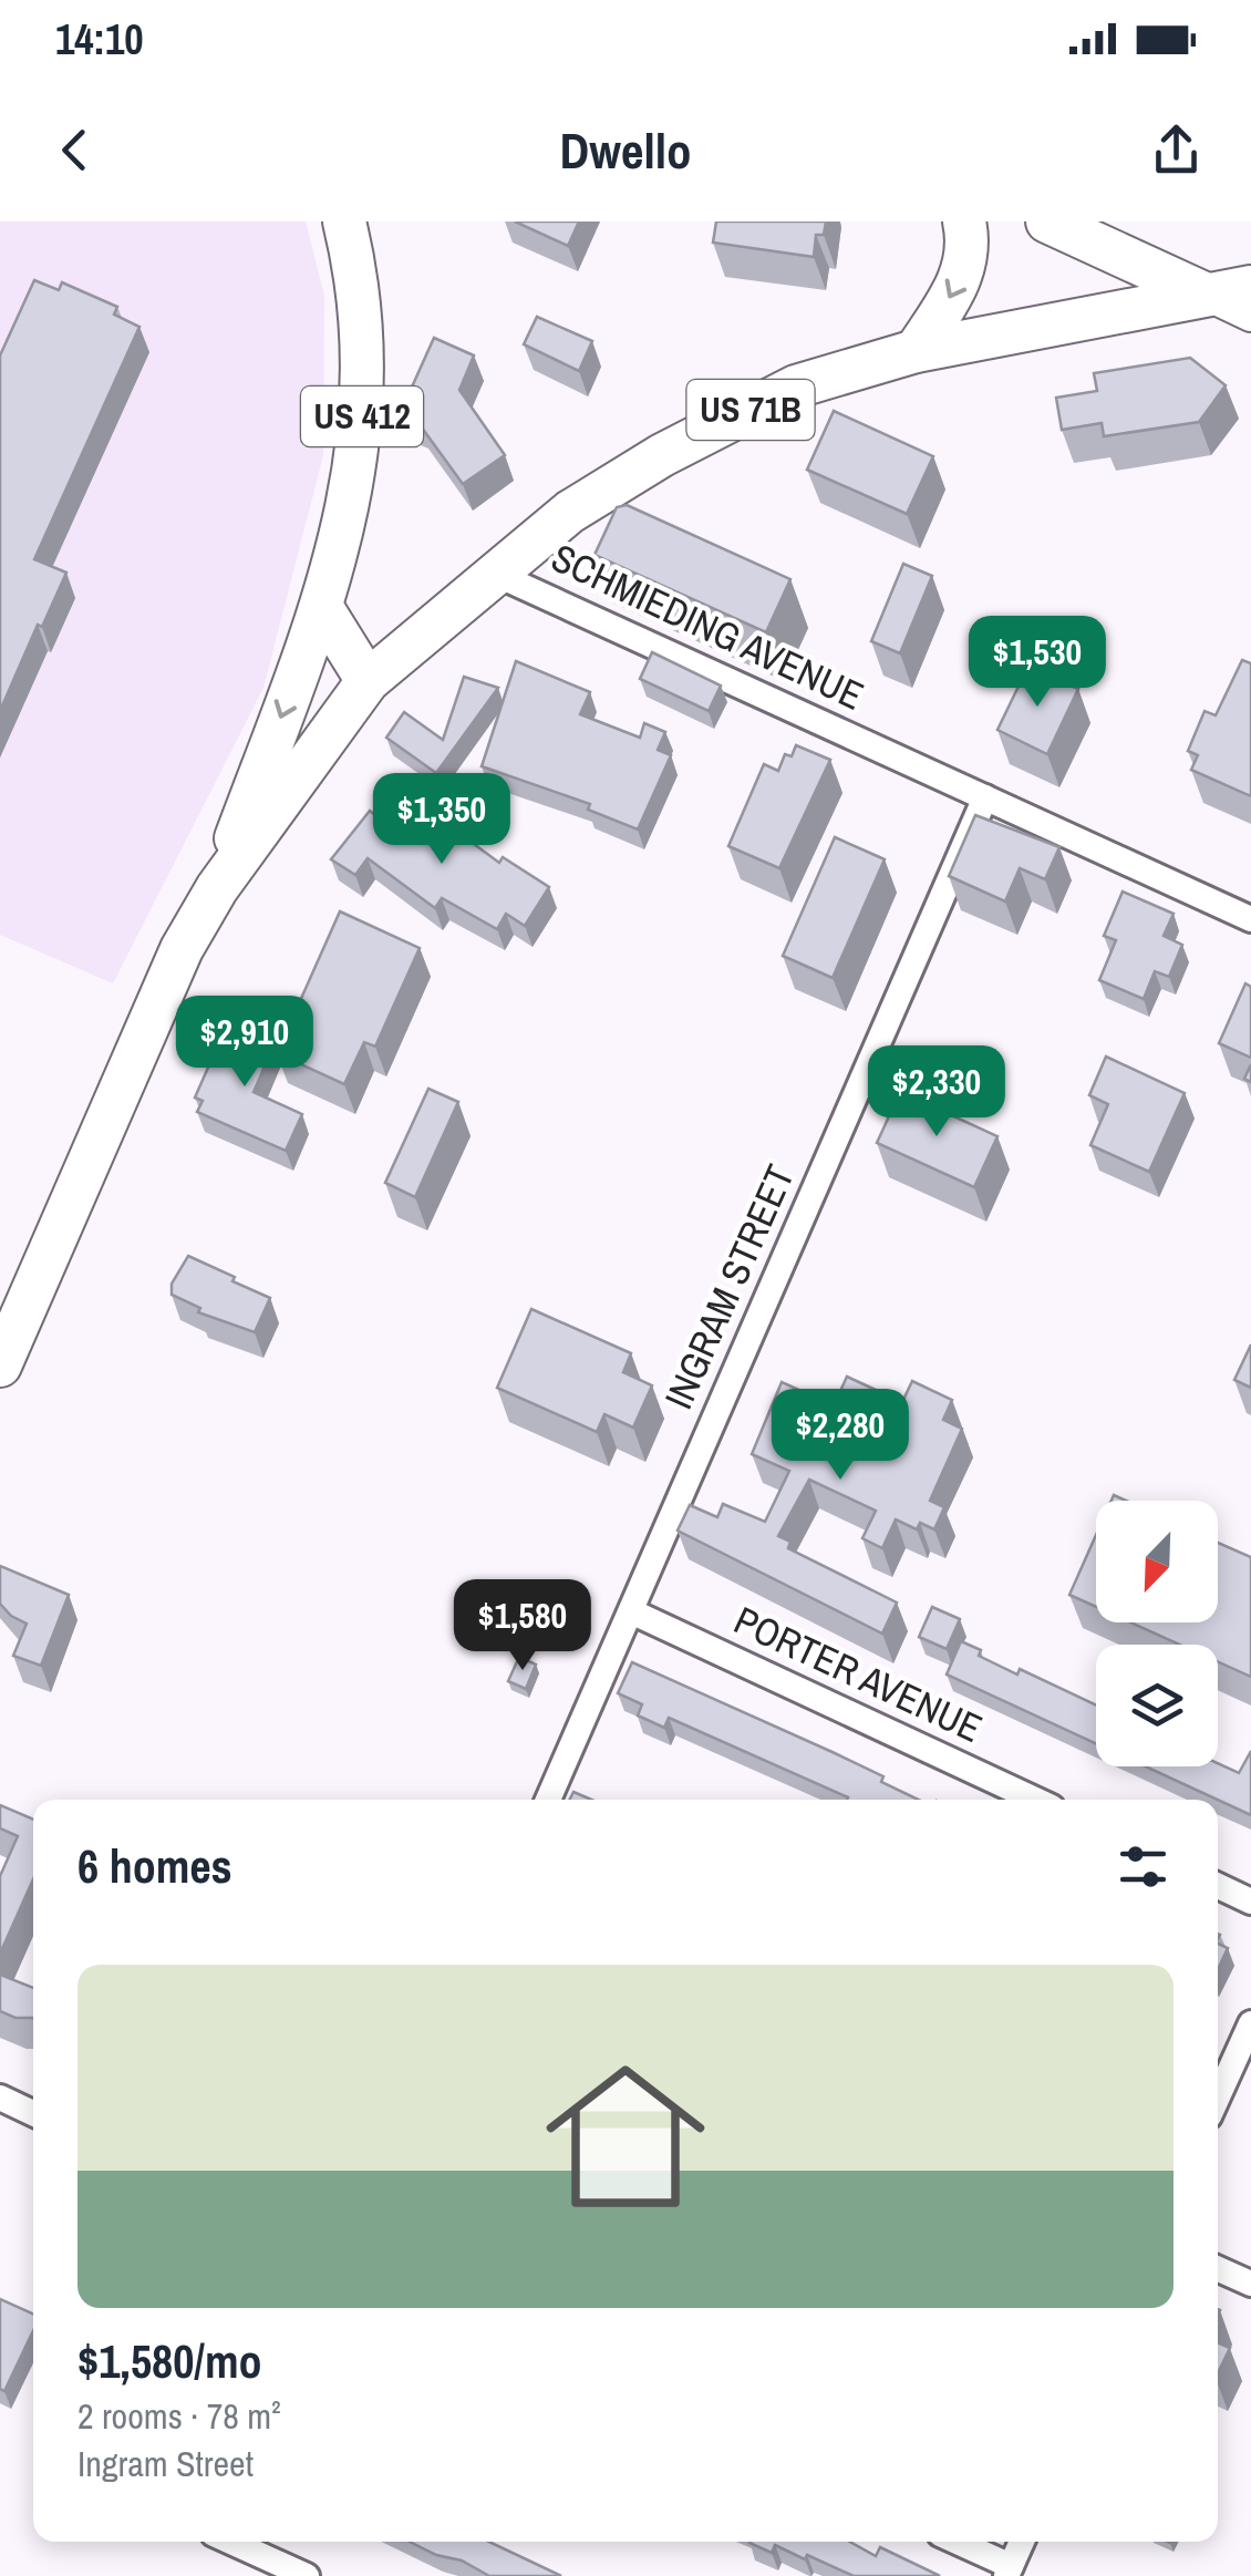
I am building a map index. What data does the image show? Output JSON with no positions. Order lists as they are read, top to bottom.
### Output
{
  "streets": {
    "highway": ["US 71B", "US 412"],
    "street": ["SCHMIEDING AVENUE", "INGRAM STREET", "PORTER AVENUE"]
  },
  "crossings": [
    ["US 71B", "US 412"],
    ["US 71B", "SCHMIEDING AVENUE"],
    ["SCHMIEDING AVENUE", "INGRAM STREET"],
    ["INGRAM STREET", "PORTER AVENUE"]
  ],
  "north": "bottom left",
  "page": {
    "status": "14:10",
    "header": "Dwello",
    "price": [
      "$1,530",
      "$1,350",
      "$2,910",
      "$2,330",
      "$2,280",
      "$1,580"
    ],
    "heading": "6 homes",
    "list": [
      {
        "name": "$1,580/mo",
        "note": "2 rooms · 78 m² · Ingram Street"
      }
    ]
  }
}
